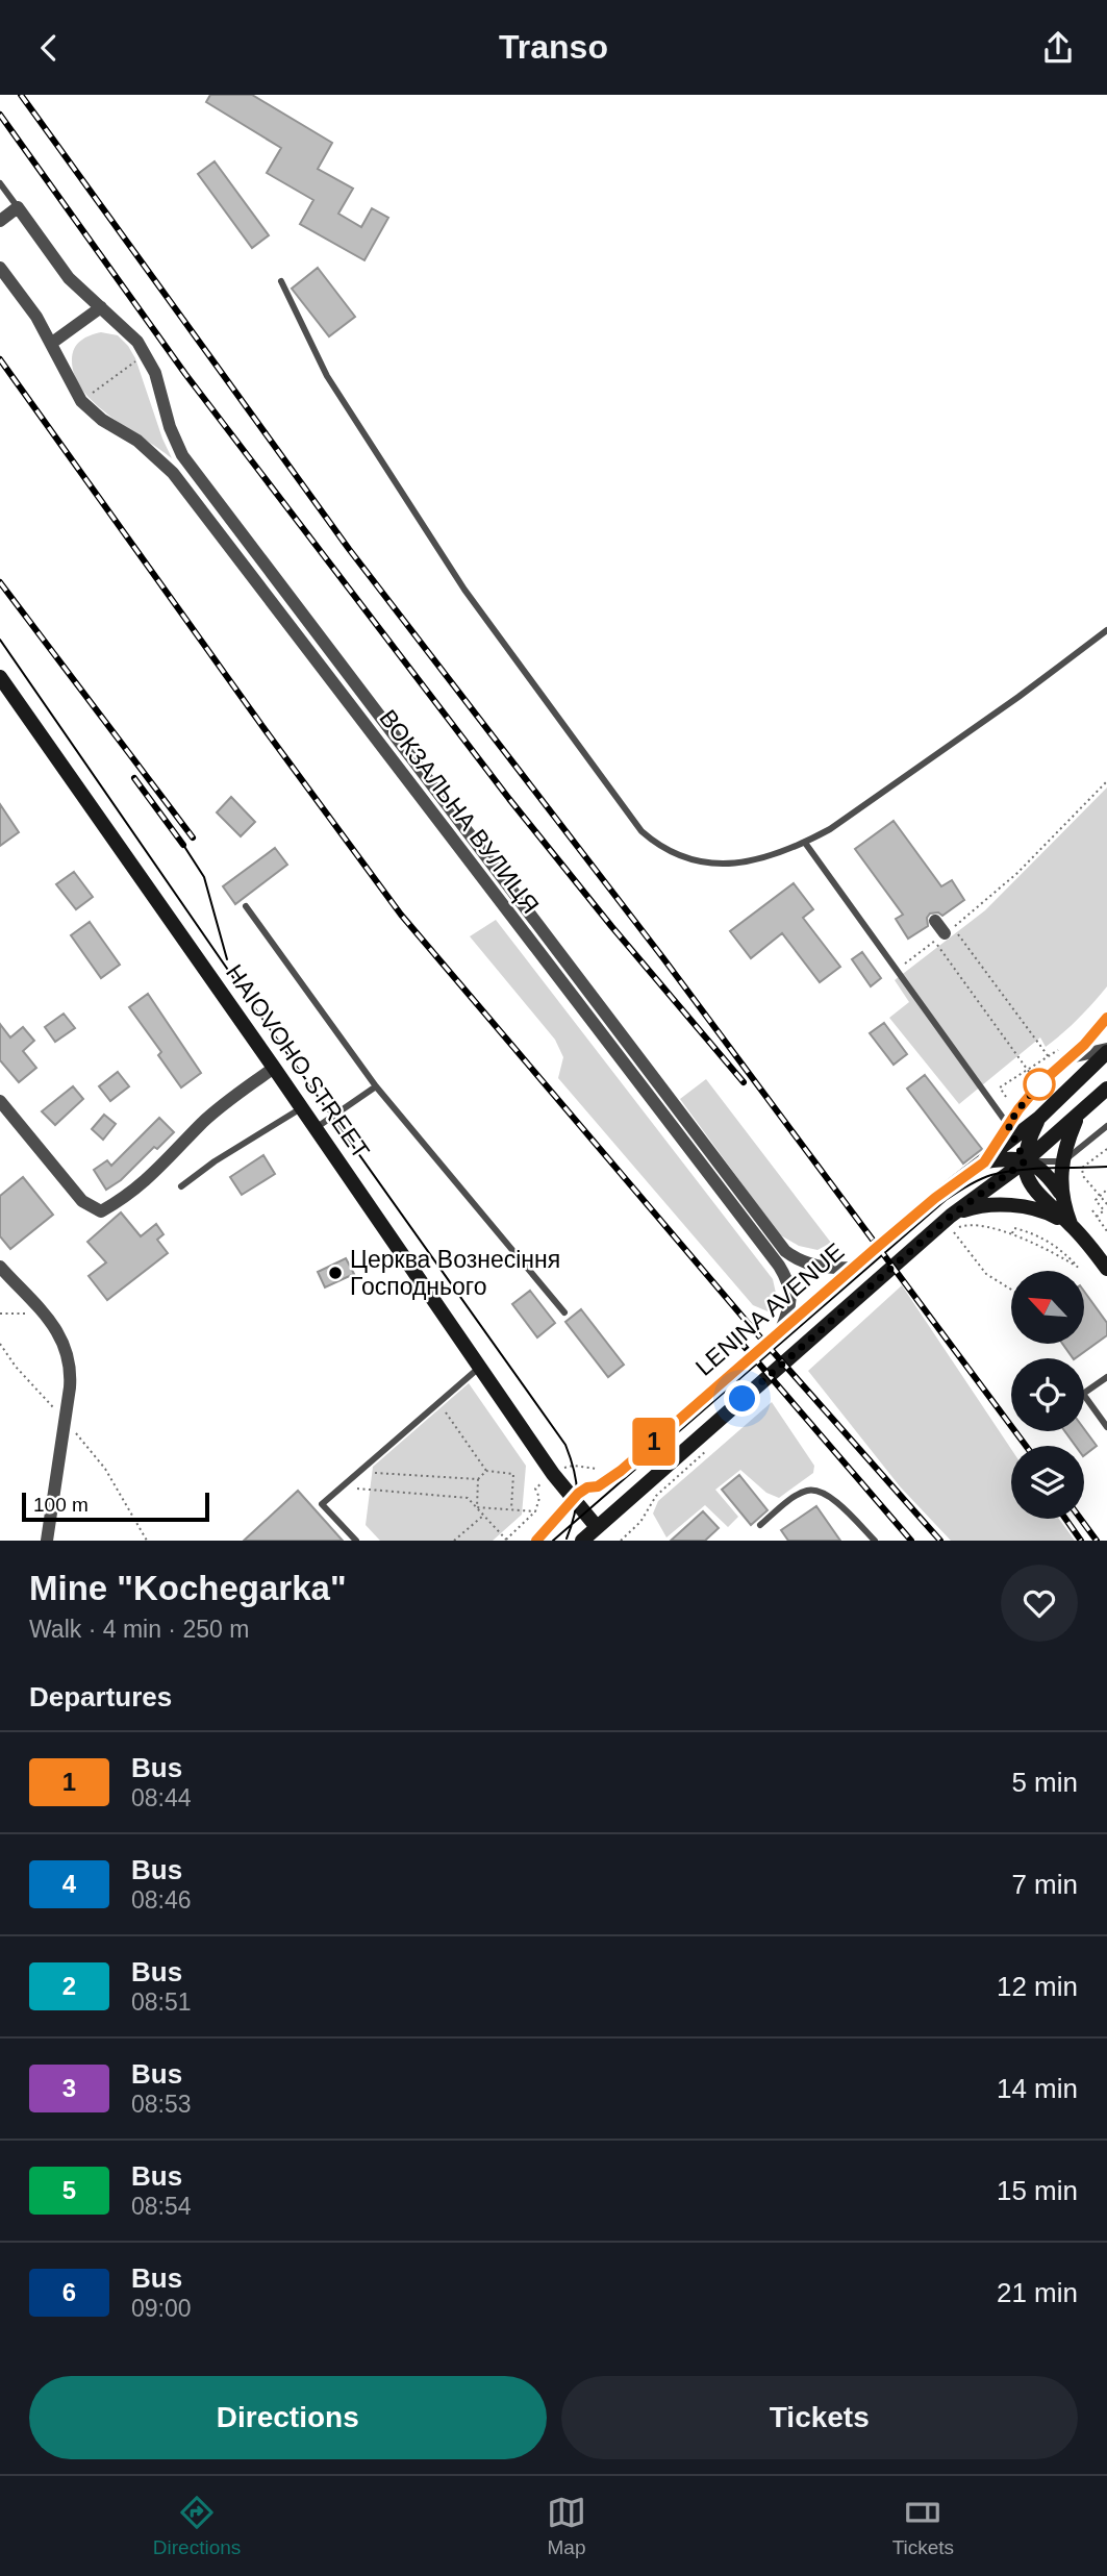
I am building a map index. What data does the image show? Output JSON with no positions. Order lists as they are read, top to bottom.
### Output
{
  "streets": {
    "main road": ["HAIOVOHO STREET", "LENINA AVENUE"],
    "street": ["ВОКЗАЛЬНА ВУЛИЦЯ"]
  },
  "crossings": [
    ["ВОКЗАЛЬНА ВУЛИЦЯ", "LENINA AVENUE"],
    ["HAIOVOHO STREET", "LENINA AVENUE"]
  ],
  "places": ["Церква Вознесіння Господнього"],
  "lines": ["bus line 1"],
  "scale_bar": "100 m",
  "north": "top left",
  "page": {
    "header": "Transo",
    "on_map": "1",
    "scale": "100 m",
    "heading": [
      ["Mine \"Kochegarka\"", "Walk · 4 min · 250 m"],
      "Departures"
    ],
    "list": [
      {
        "mark": "1",
        "name": "Bus",
        "note": "08:44",
        "value": "5 min"
      },
      {
        "mark": "4",
        "name": "Bus",
        "note": "08:46",
        "value": "7 min"
      },
      {
        "mark": "2",
        "name": "Bus",
        "note": "08:51",
        "value": "12 min"
      },
      {
        "mark": "3",
        "name": "Bus",
        "note": "08:53",
        "value": "14 min"
      },
      {
        "mark": "5",
        "name": "Bus",
        "note": "08:54",
        "value": "15 min"
      },
      {
        "mark": "6",
        "name": "Bus",
        "note": "09:00",
        "value": "21 min"
      }
    ],
    "buttons": ["Directions", "Tickets"],
    "tabs": ["Directions", "Map", "Tickets"]
  }
}
